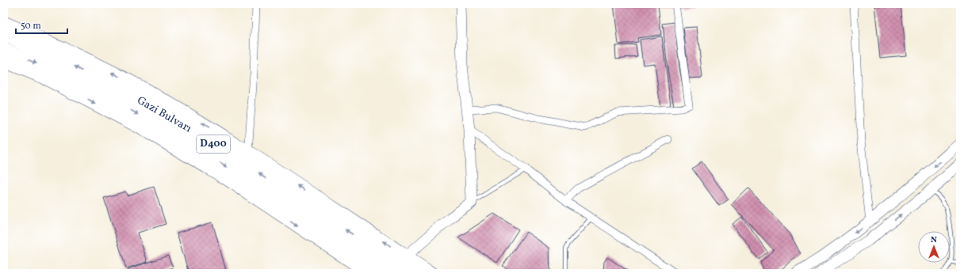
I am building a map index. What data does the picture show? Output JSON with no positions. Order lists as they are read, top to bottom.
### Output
{
  "streets": {
    "highway": ["Gazi Bulvarı", "D400"]
  },
  "scale_bar": "50 m",
  "north": "top"
}
